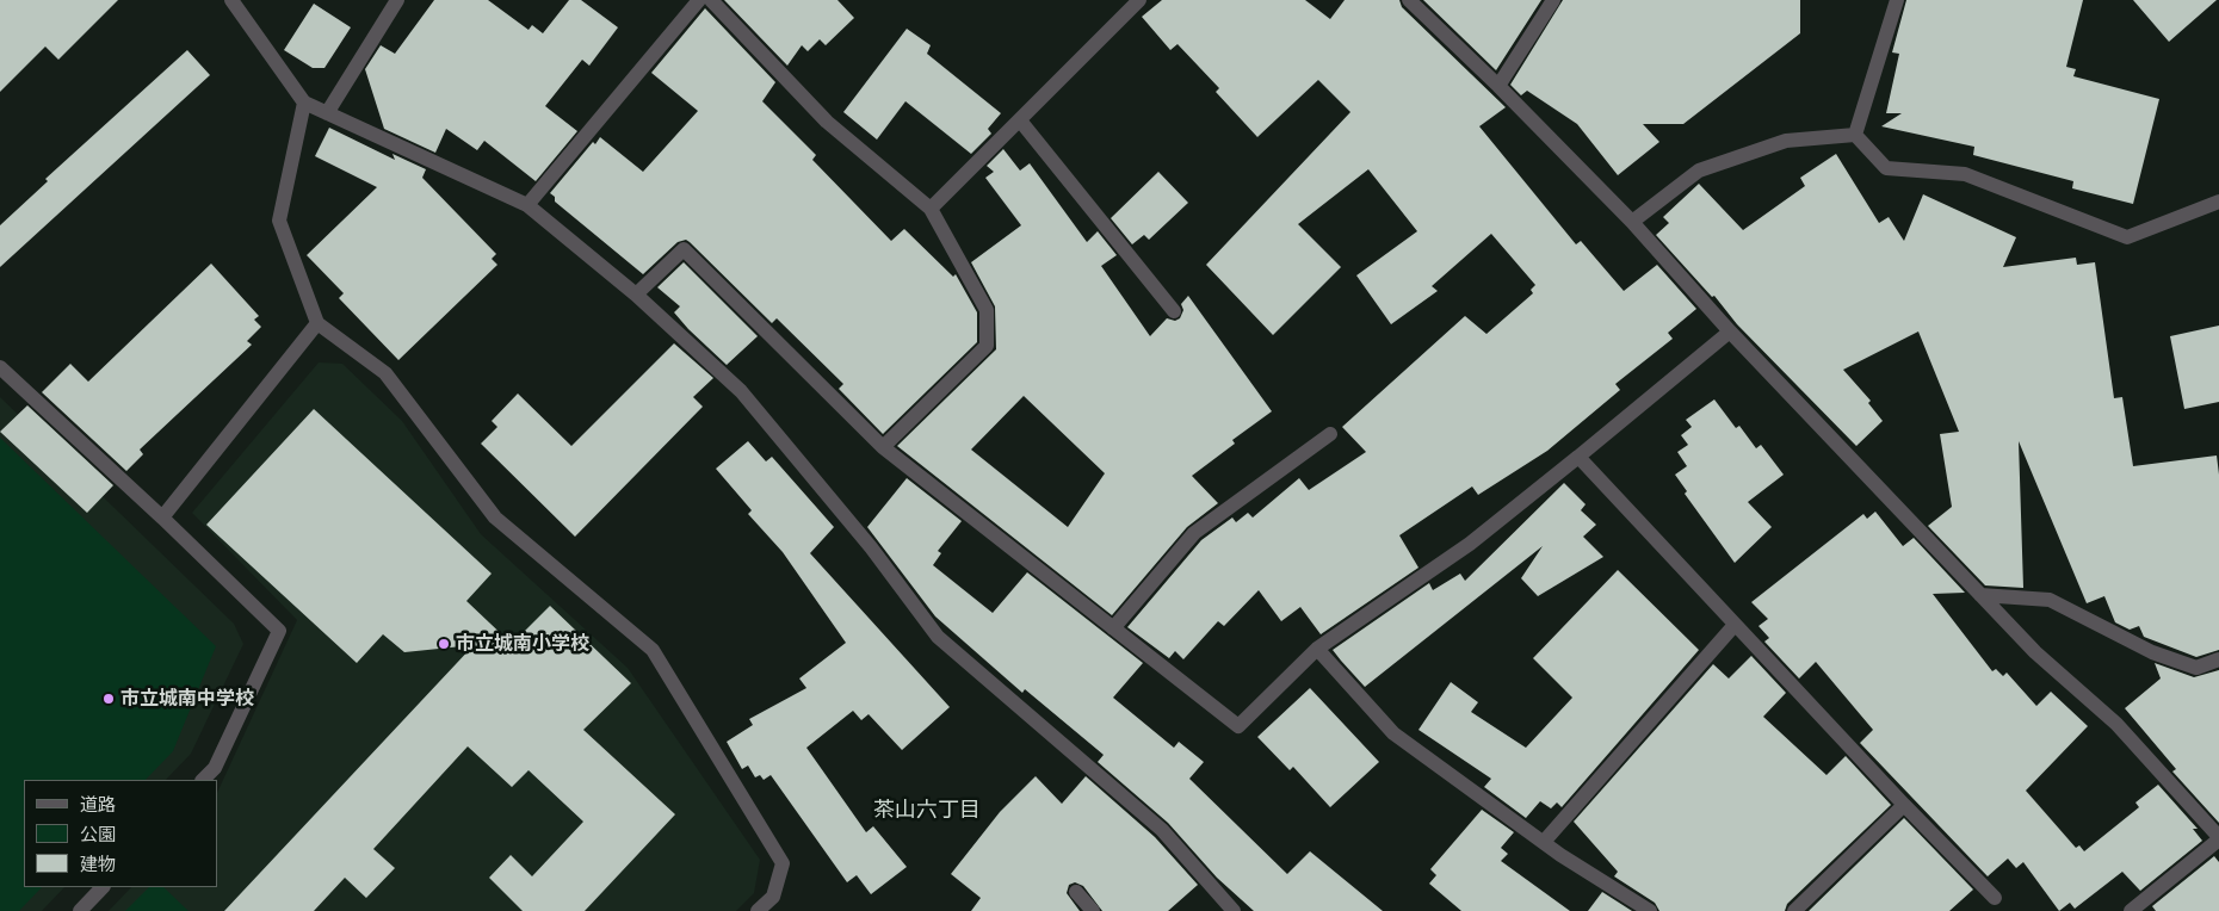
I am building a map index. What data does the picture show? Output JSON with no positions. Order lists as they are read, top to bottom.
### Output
{
  "districts": ["茶山六丁目"],
  "places": ["市立城南小学校", "市立城南中学校"],
  "legend": ["道路", "公園", "建物"]
}
